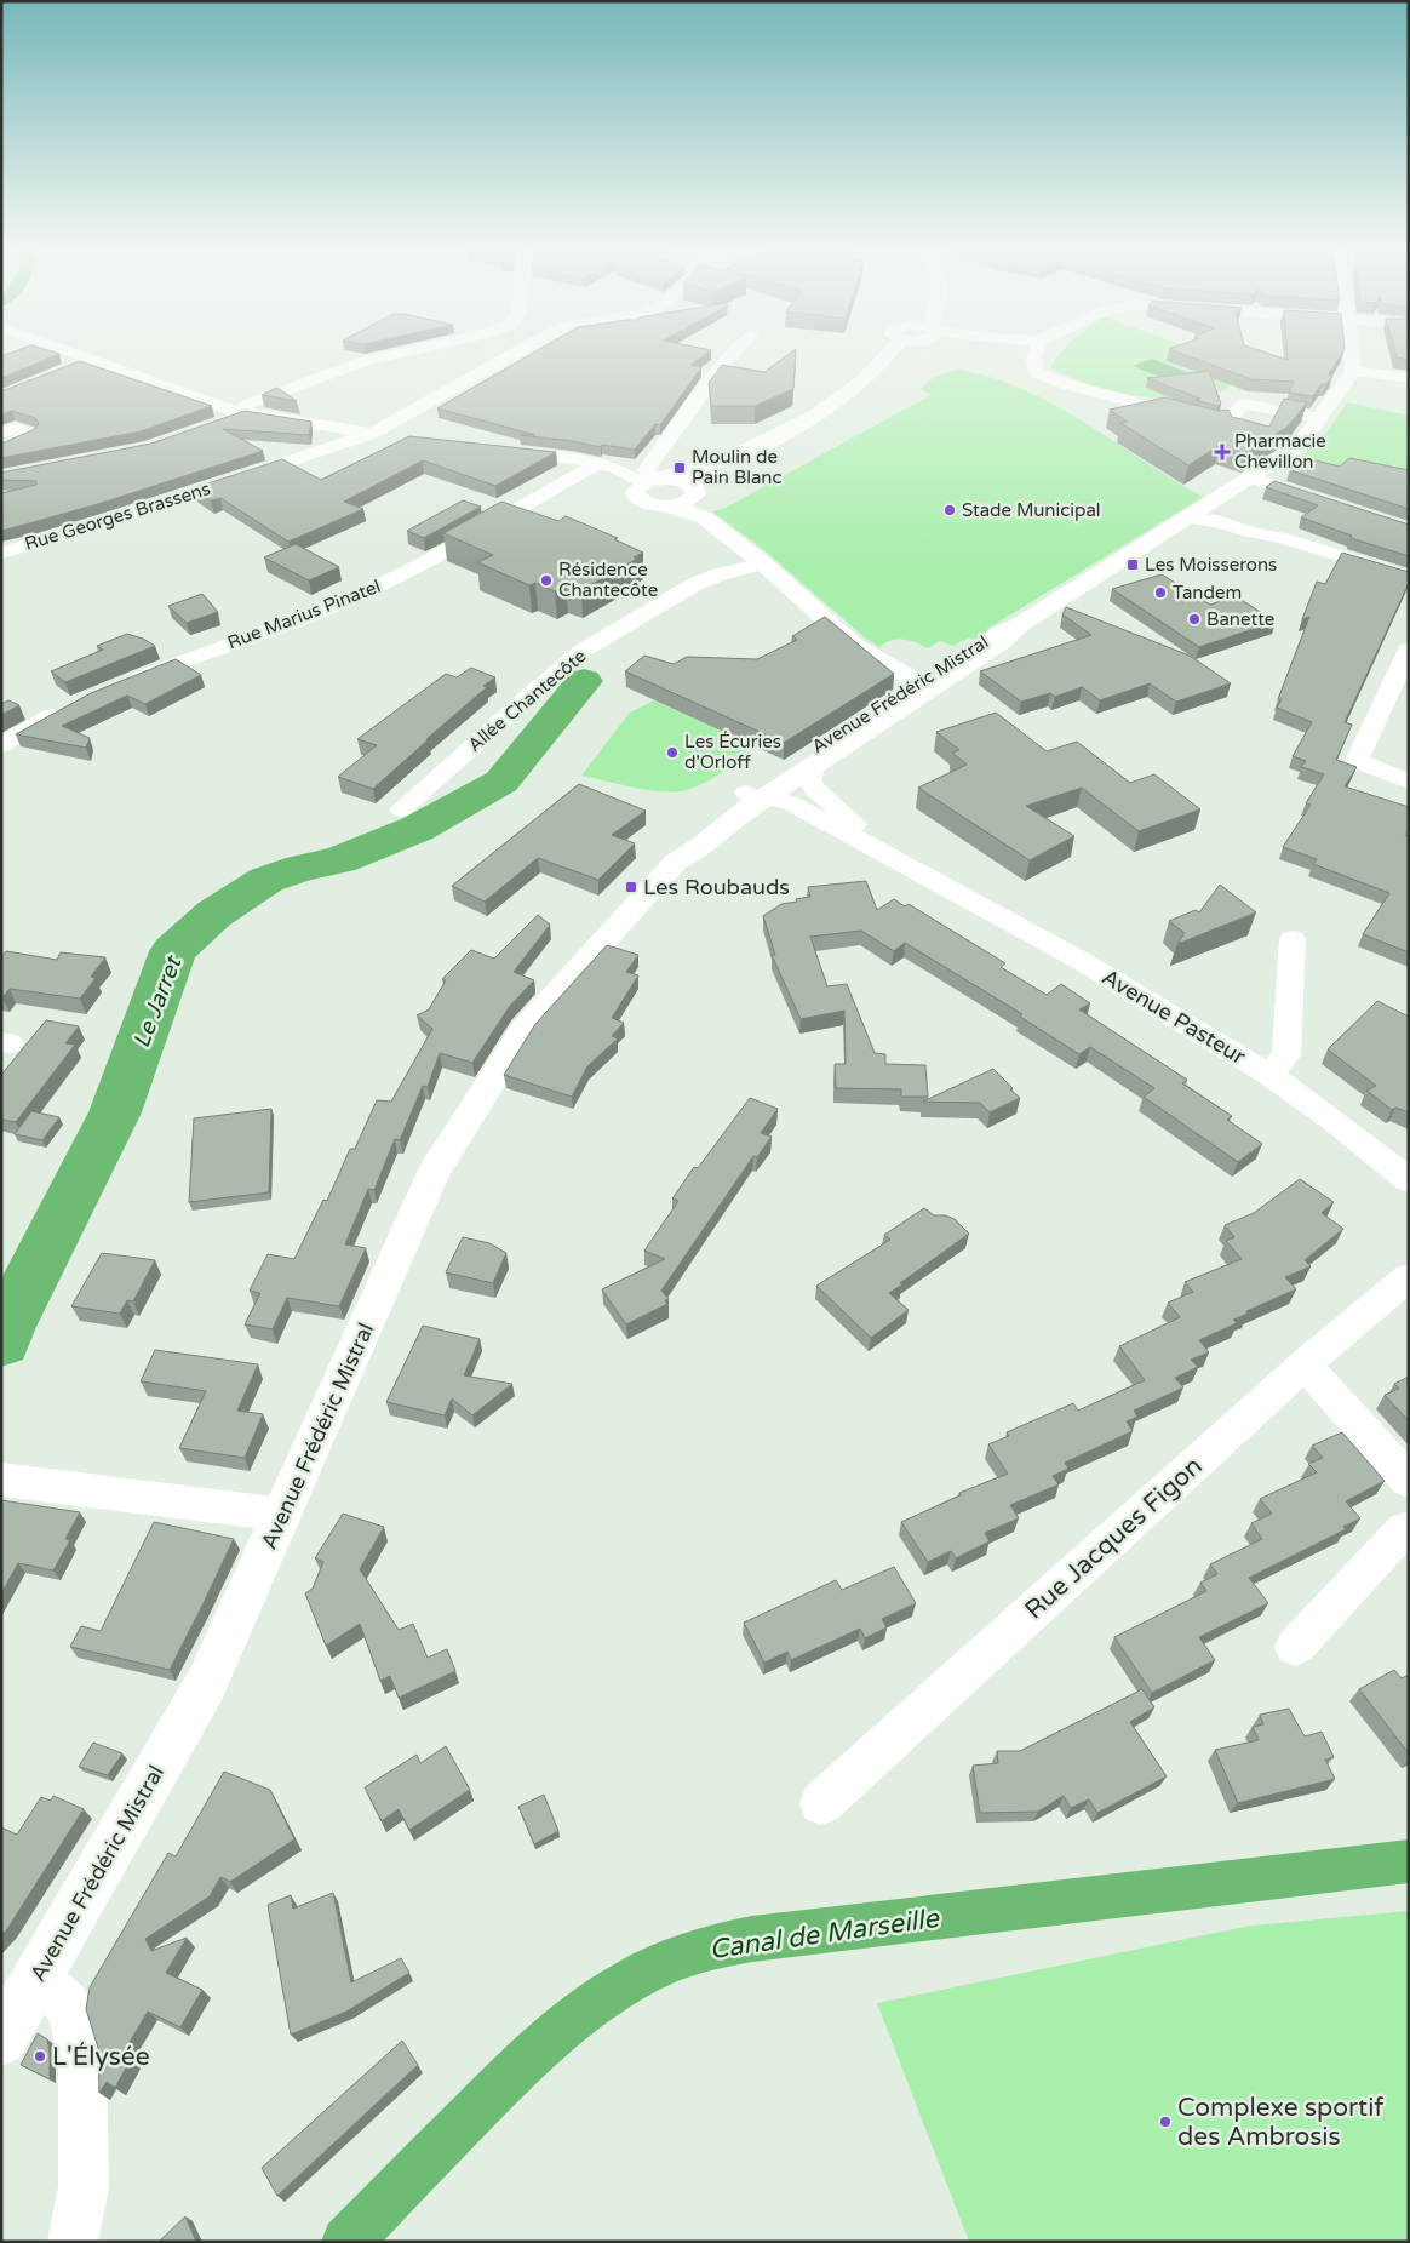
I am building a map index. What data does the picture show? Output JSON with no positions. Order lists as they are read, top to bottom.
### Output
{
  "streets": {
    "main road": ["Avenue Frédéric Mistral"],
    "street": [
      "Rue Georges Brassens",
      "Rue Marius Pinatel",
      "Allée Chantecôte",
      "Avenue Pasteur",
      "Rue Jacques Figon"
    ]
  },
  "crossings": [
    ["Avenue Frédéric Mistral", "Avenue Pasteur"]
  ],
  "water": ["Le Jarret", "Canal de Marseille"],
  "places": {
    "health": ["Pharmacie Chevillon"],
    "transit": ["Moulin de Pain Blanc", "Les Moisserons", "Les Roubauds"],
    "other": [
      "Stade Municipal",
      "Résidence Chantecôte",
      "Tandem",
      "Banette",
      "Les Écuries d'Orloff",
      "L'Élysée",
      "Complexe sportif des Ambrosis"
    ]
  }
}
